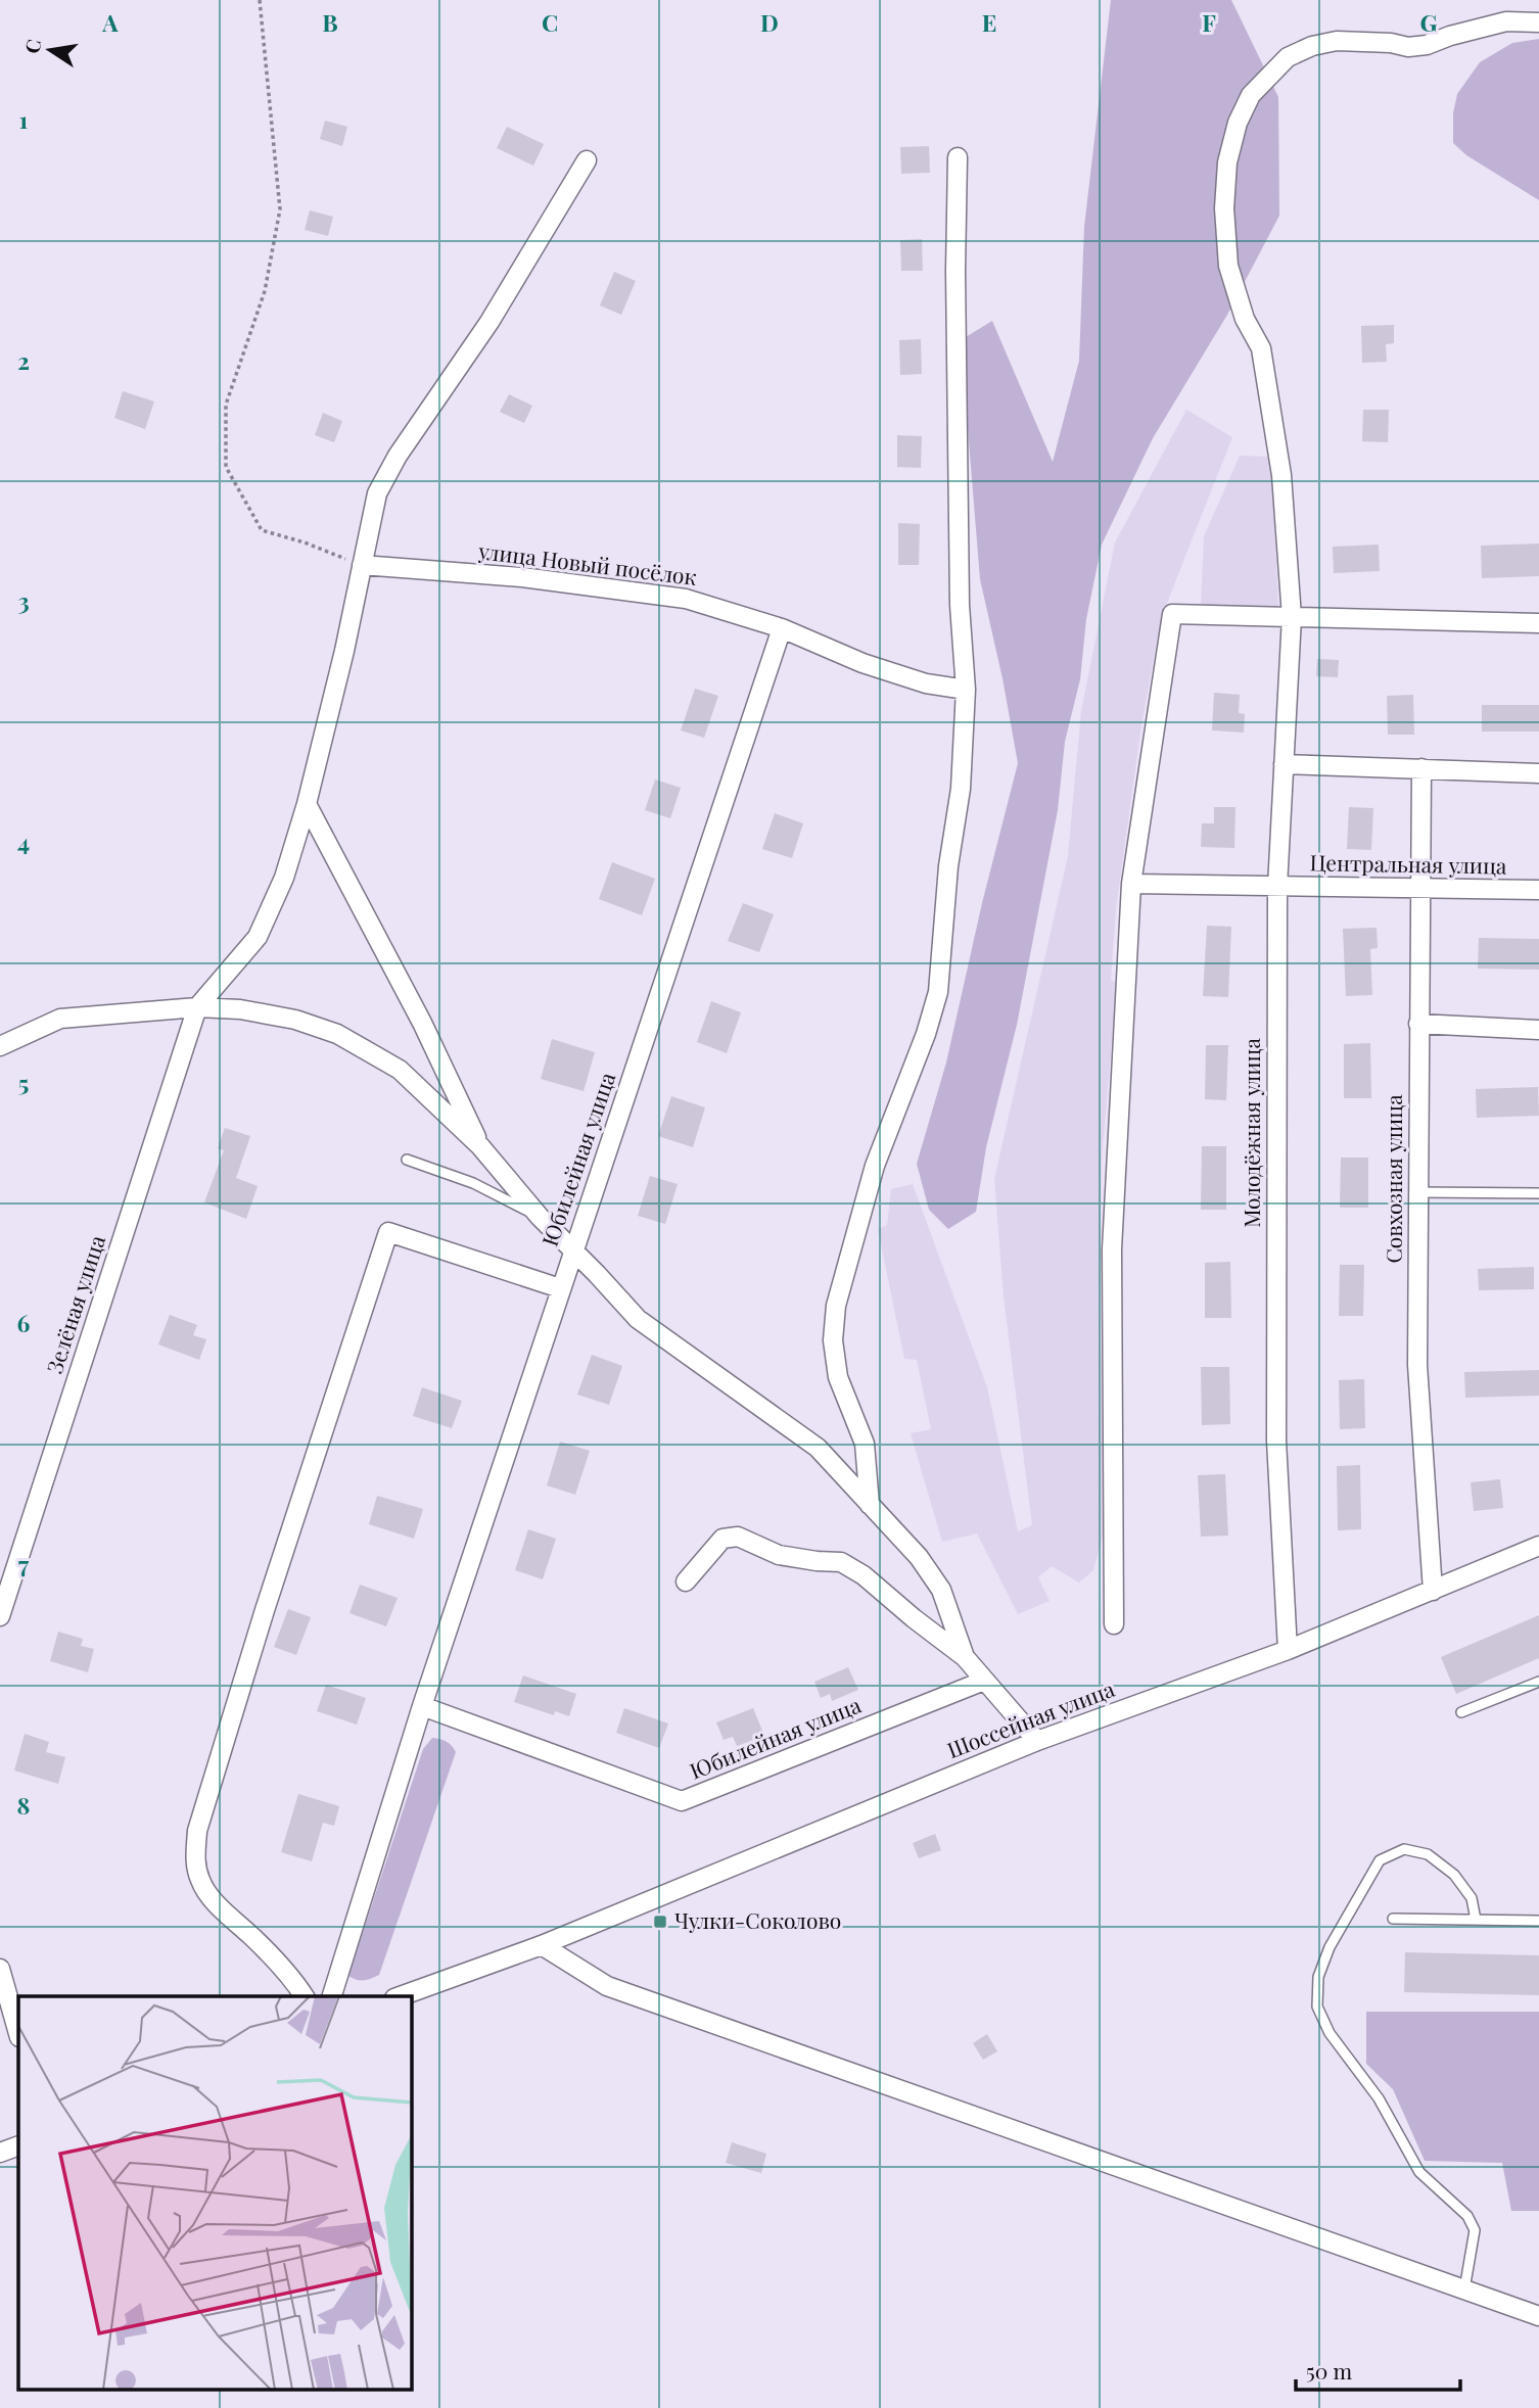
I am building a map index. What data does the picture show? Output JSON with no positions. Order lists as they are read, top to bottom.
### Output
{
  "streets": {
    "street": [
      "улица Новый посёлок",
      "Центральная улица",
      "Молодёжная улица",
      "Юбилейная улица",
      "Совхозная улица",
      "Зелёная улица",
      "Шоссейная улица"
    ]
  },
  "crossings": [
    ["улица Новый посёлок", "Юбилейная улица"],
    ["Центральная улица", "Молодёжная улица"],
    ["Центральная улица", "Совхозная улица"],
    ["Молодёжная улица", "Шоссейная улица"],
    ["Совхозная улица", "Шоссейная улица"]
  ],
  "places": {
    "transit": ["Чулки-Соколово"]
  },
  "scale_bar": "50 m",
  "north": "left",
  "grid": {
    "columns": [
      "A",
      "B",
      "C",
      "D",
      "E",
      "F",
      "G"
    ],
    "rows": [
      "1",
      "2",
      "3",
      "4",
      "5",
      "6",
      "7",
      "8"
    ]
  }
}
